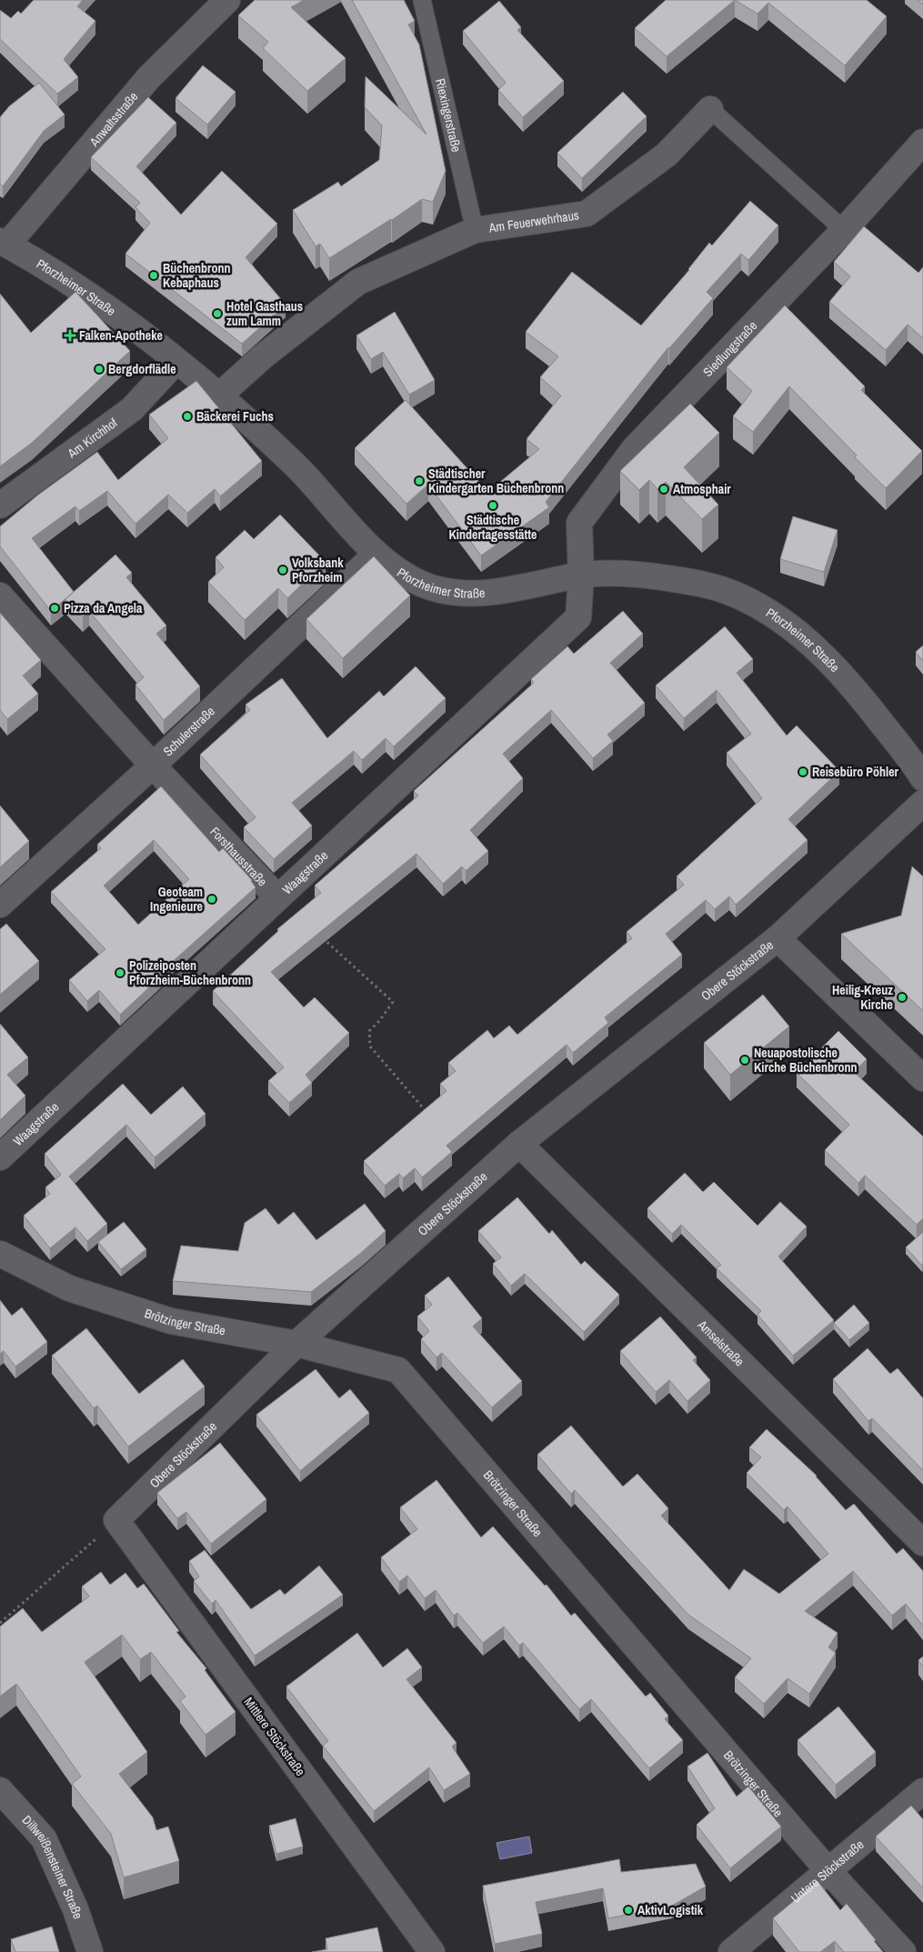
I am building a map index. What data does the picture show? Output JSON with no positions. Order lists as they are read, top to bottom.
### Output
{
  "streets": {
    "street": [
      "Anwaltsstraße",
      "Am Feuerwehrhaus",
      "Pforzheimer Straße",
      "Siedlungstraße",
      "Am Kirchhof",
      "Schulerstraße",
      "Forsthausstraße",
      "Waagstraße",
      "Obere Stöckstraße",
      "Brötzinger Straße",
      "Amselstraße",
      "Mittlere Stöckstraße",
      "Dillweißensteiner Straße",
      "Untere Stöckstraße"
    ],
    "lane": ["Riexingerstraße"]
  },
  "crossings": [
    ["Riexingerstraße", "Am Feuerwehrhaus"],
    ["Anwaltsstraße", "Pforzheimer Straße"],
    ["Am Feuerwehrhaus", "Pforzheimer Straße"],
    ["Am Feuerwehrhaus", "Siedlungstraße"],
    ["Pforzheimer Straße", "Siedlungstraße"],
    ["Pforzheimer Straße", "Am Kirchhof"],
    ["Pforzheimer Straße", "Schulerstraße"],
    ["Pforzheimer Straße", "Waagstraße"],
    ["Siedlungstraße", "Waagstraße"],
    ["Schulerstraße", "Forsthausstraße"],
    ["Forsthausstraße", "Waagstraße"],
    ["Obere Stöckstraße", "Brötzinger Straße"],
    ["Obere Stöckstraße", "Amselstraße"],
    ["Obere Stöckstraße", "Mittlere Stöckstraße"],
    ["Brötzinger Straße", "Untere Stöckstraße"]
  ],
  "places": {
    "other": [
      "Büchenbronn Kebaphaus",
      "Hotel Gasthaus zum Lamm",
      "Bergdorflädle",
      "Bäckerei Fuchs",
      "Städtischer Kindergarten Büchenbronn",
      "Atmosphair",
      "Städtische Kindertagesstätte",
      "Volksbank Pforzheim",
      "Pizza da Angela",
      "Reisebüro Pöhler",
      "Geoteam Ingenieure",
      "Polizeiposten Pforzheim-Büchenbronn",
      "Heilig-Kreuz Kirche",
      "Neuapostolische Kirche Büchenbronn",
      "AktivLogistik"
    ],
    "health": ["Falken-Apotheke"]
  }
}
